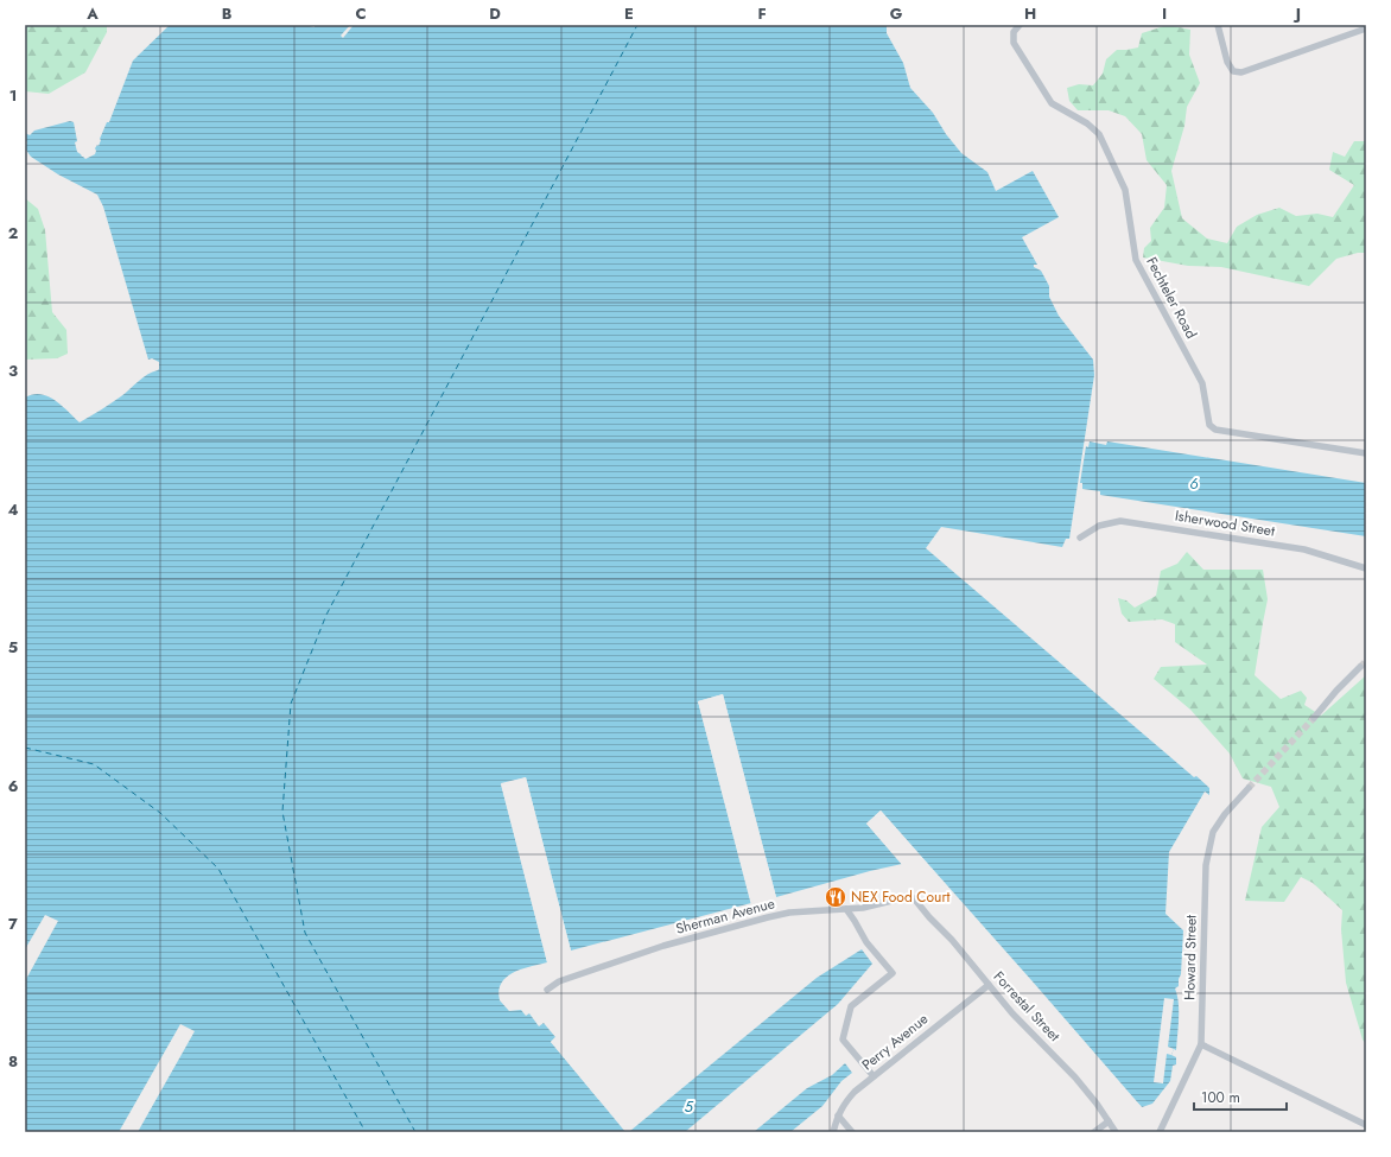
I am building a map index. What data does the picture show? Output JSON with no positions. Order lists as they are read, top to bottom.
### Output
{
  "streets": {
    "street": [
      "Fechteler Road",
      "Isherwood Street",
      "Sherman Avenue",
      "Howard Street",
      "Forrestal Street",
      "Perry Avenue"
    ]
  },
  "crossings": [
    ["Sherman Avenue", "Forrestal Street"],
    ["Forrestal Street", "Perry Avenue"]
  ],
  "water": ["6", "5"],
  "places": {
    "restaurant": ["NEX Food Court"]
  },
  "scale_bar": "100 m",
  "grid": {
    "columns": [
      "A",
      "B",
      "C",
      "D",
      "E",
      "F",
      "G",
      "H",
      "I",
      "J"
    ],
    "rows": [
      "1",
      "2",
      "3",
      "4",
      "5",
      "6",
      "7",
      "8"
    ]
  }
}
